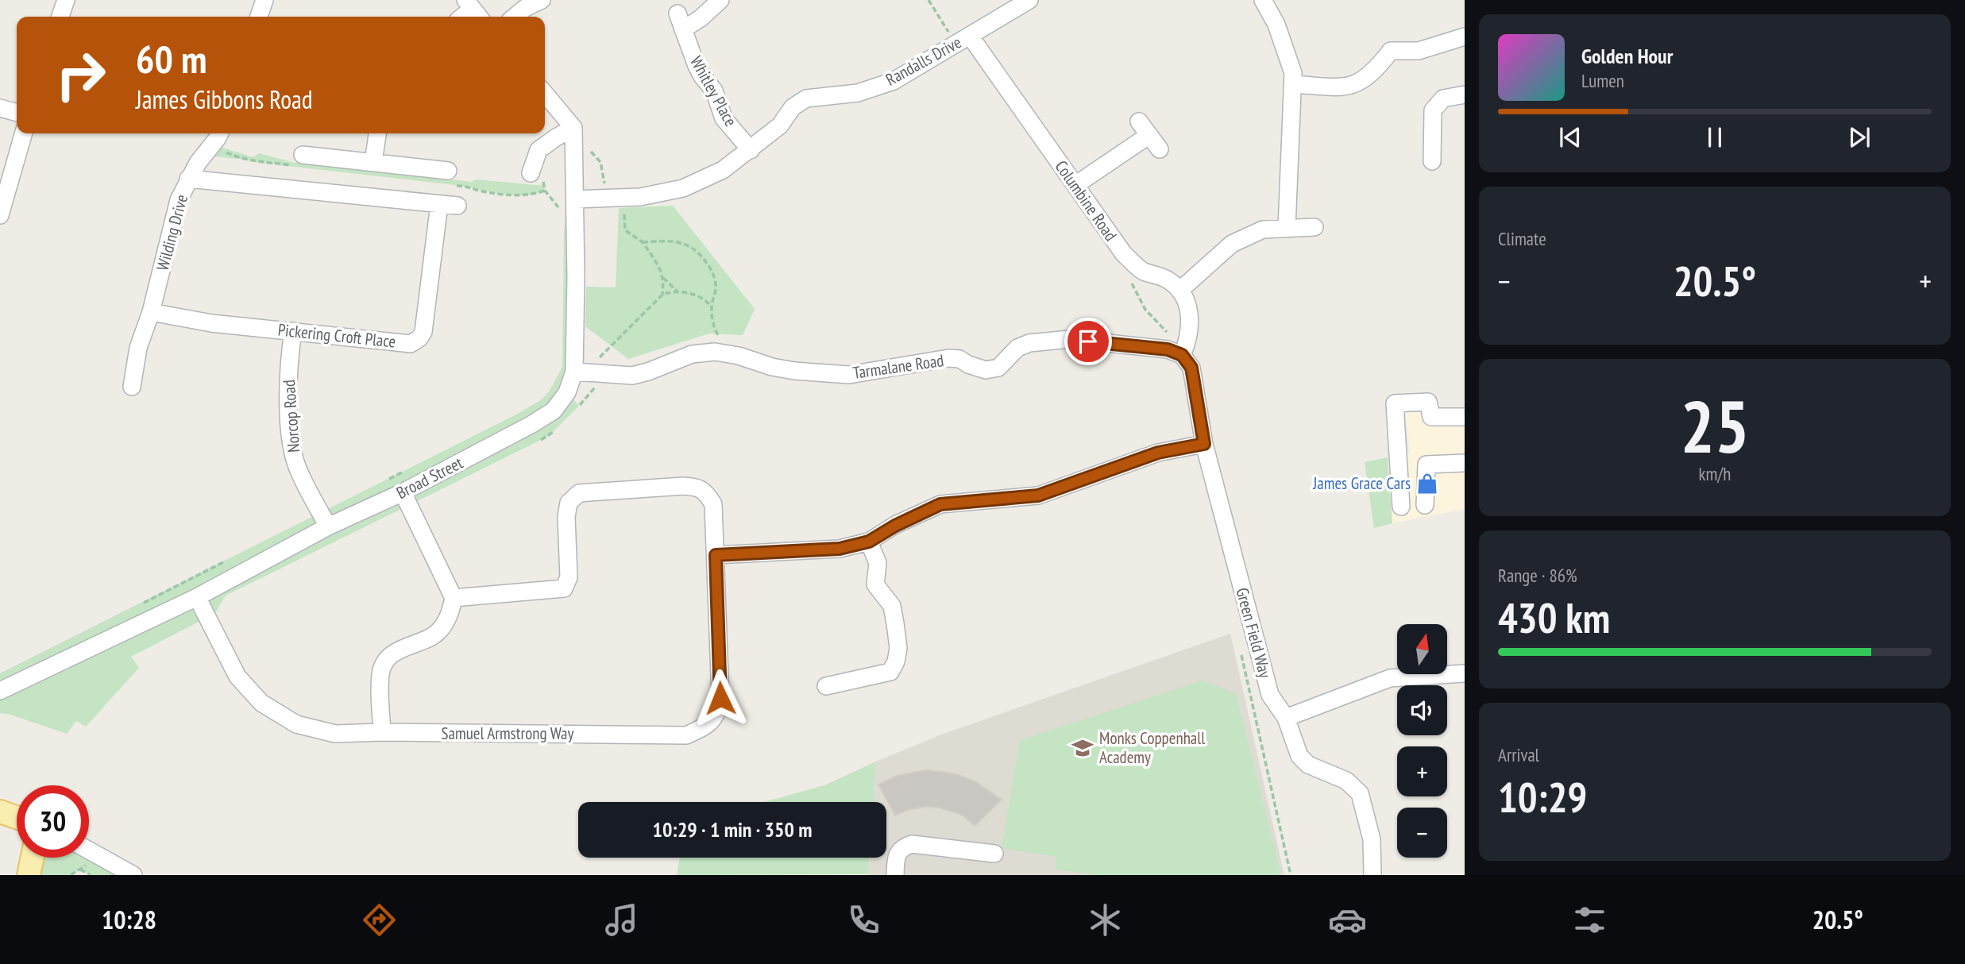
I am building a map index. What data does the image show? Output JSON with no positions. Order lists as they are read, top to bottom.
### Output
{
  "streets": {
    "street": [
      "Randalls Drive",
      "Whitley Place",
      "Columbine Road",
      "Wilding Drive",
      "Pickering Croft Place",
      "Tarmalane Road",
      "Norcop Road",
      "Broad Street",
      "Green Field Way",
      "Samuel Armstrong Way"
    ]
  },
  "crossings": [
    ["Randalls Drive", "Whitley Place"],
    ["Randalls Drive", "Columbine Road"],
    ["Randalls Drive", "Broad Street"],
    ["Wilding Drive", "Pickering Croft Place"],
    ["Pickering Croft Place", "Norcop Road"],
    ["Tarmalane Road", "Broad Street"],
    ["Tarmalane Road", "Green Field Way"],
    ["Norcop Road", "Broad Street"],
    ["Broad Street", "Samuel Armstrong Way"]
  ],
  "places": {
    "shop": ["James Grace Cars"],
    "school or university": ["Monks Coppenhall Academy"]
  },
  "north": "top",
  "page": {
    "turn": ["60 m", "James Gibbons Road"],
    "song": ["Golden Hour", "Lumen"],
    "tile": [
      "Climate",
      ["25", "km/h"],
      ["Range · 86%", "430 km"],
      ["Arrival", "10:29"]
    ],
    "heat": ["−", "20.5°", "+"],
    "map_buttons": ["+", "−"],
    "limit": "30",
    "trip": "10:29 · 1 min · 350 m",
    "tabs": ["10:28", "20.5°"]
  }
}
